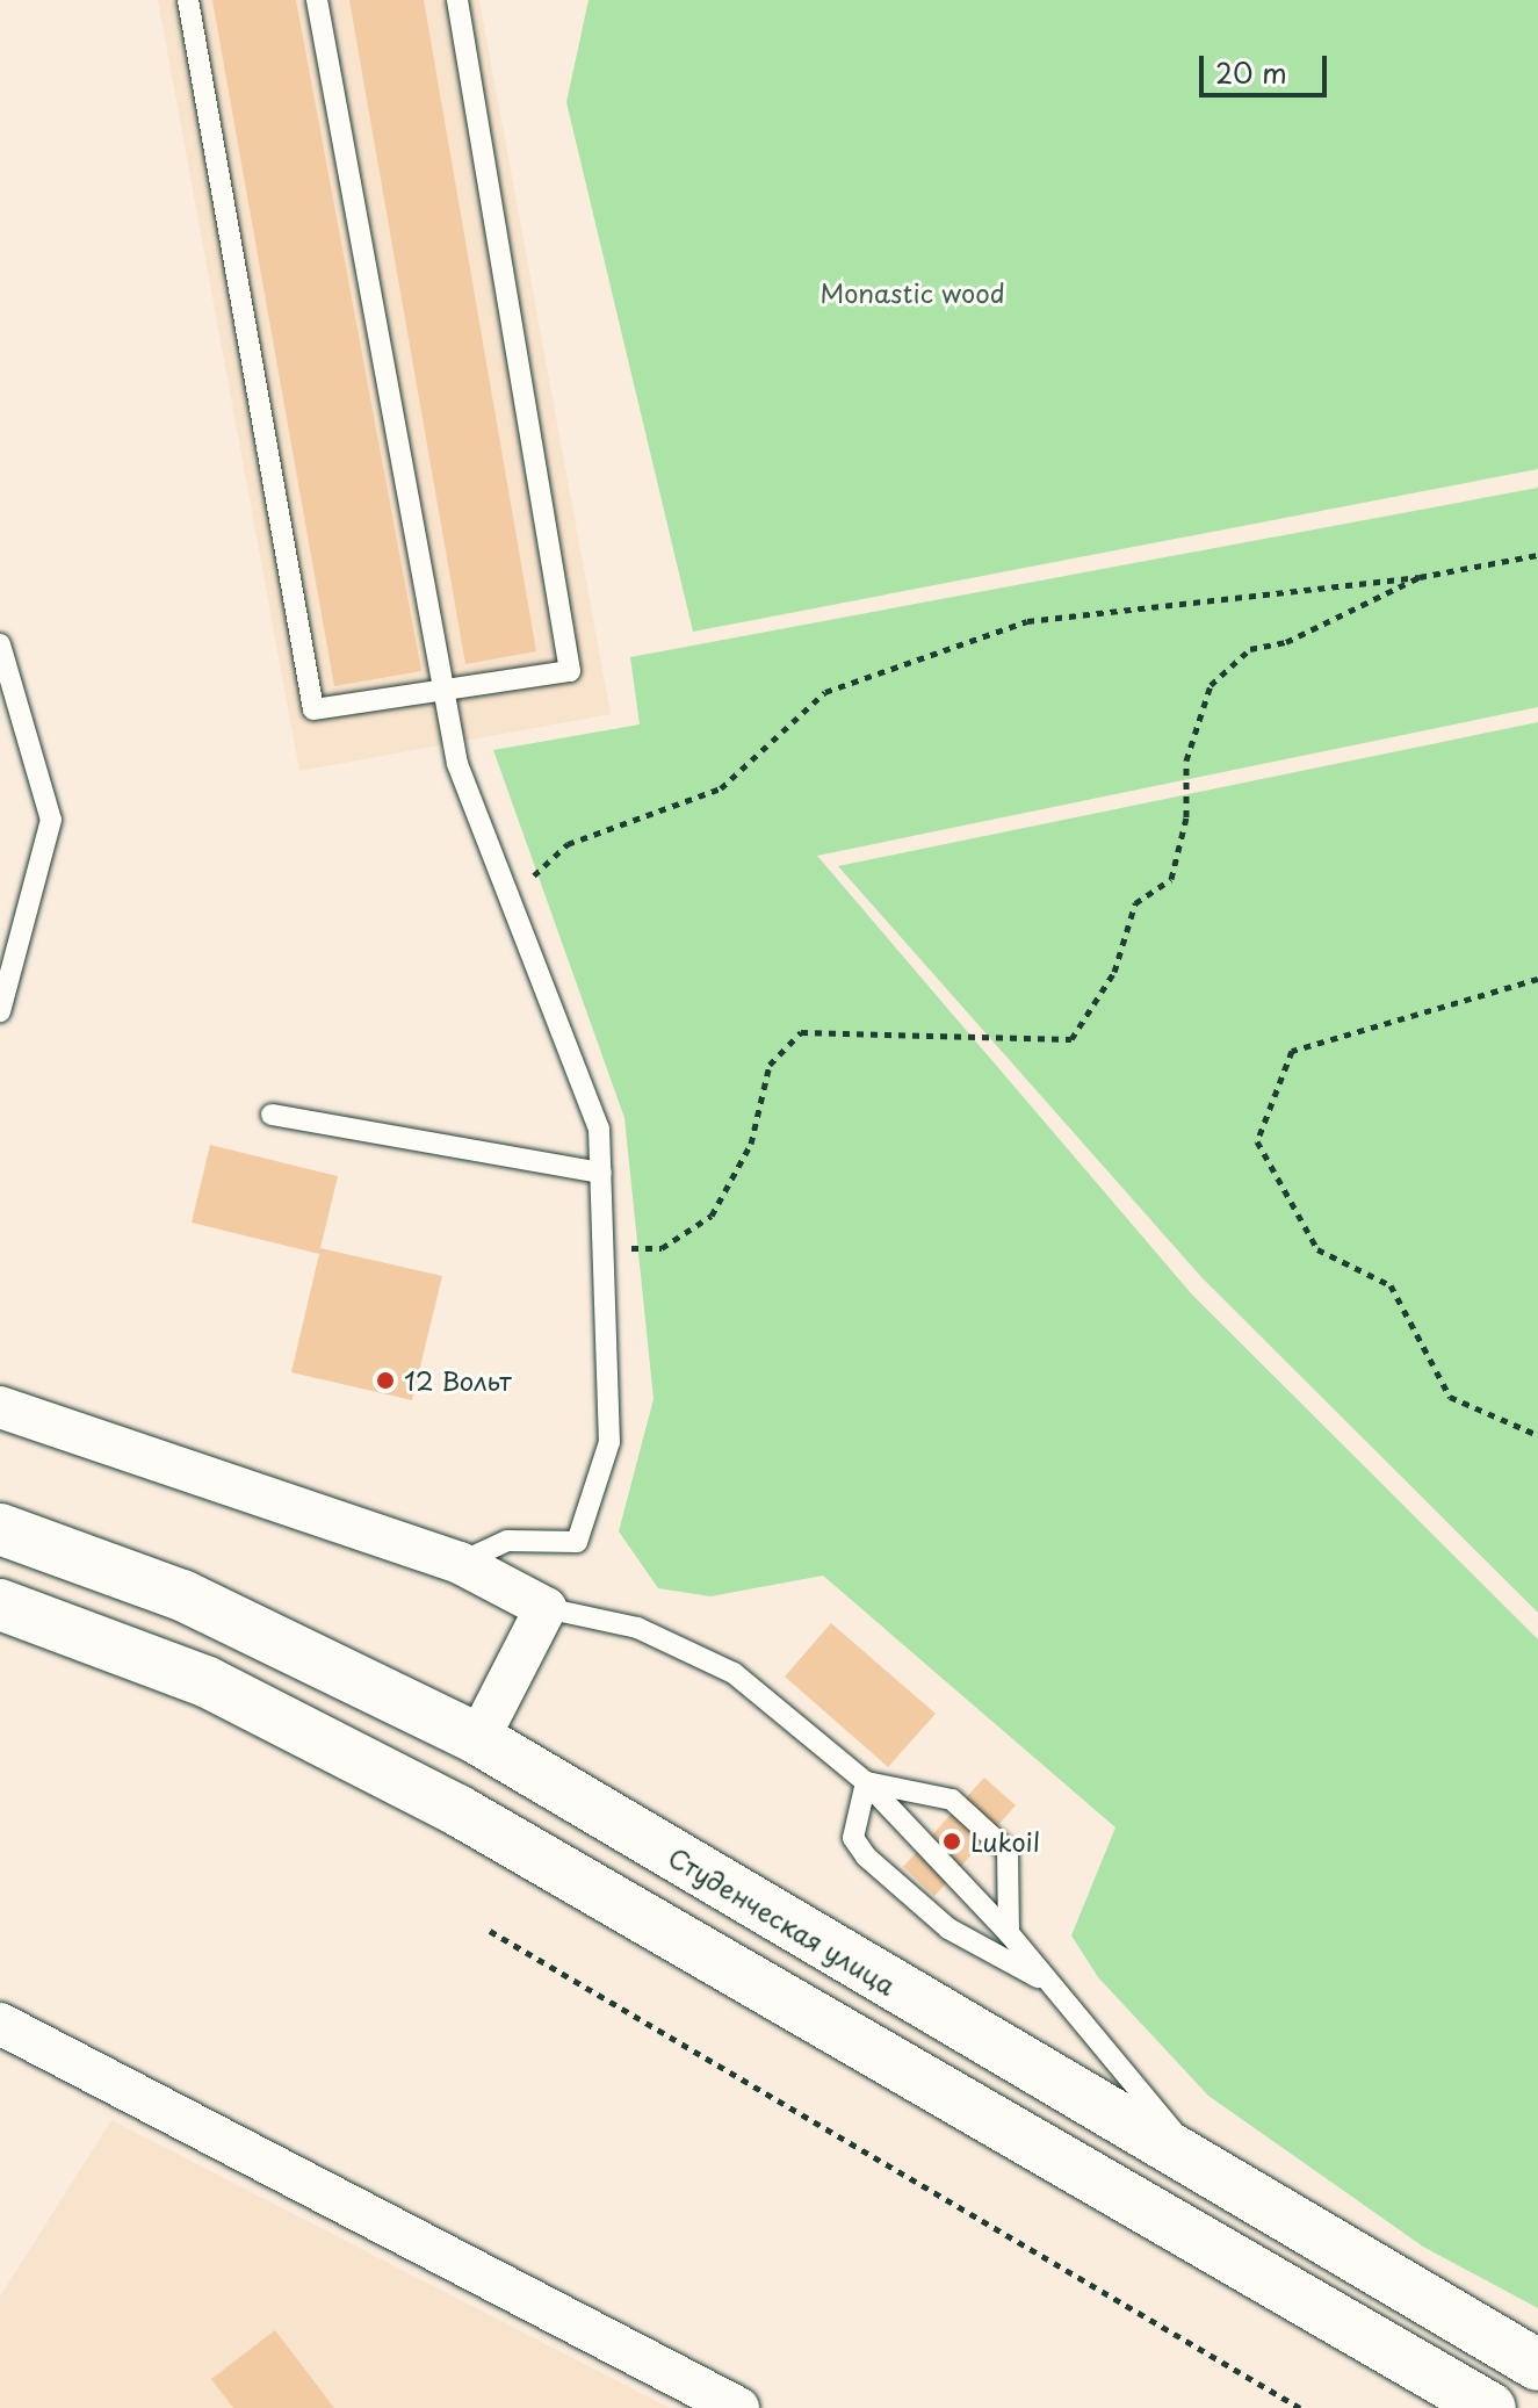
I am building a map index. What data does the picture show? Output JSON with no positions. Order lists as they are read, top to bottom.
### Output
{
  "streets": {
    "main road": ["Студенческая улица"]
  },
  "parks": ["Monastic wood"],
  "places": ["12 Вольт", "Lukoil"],
  "scale_bar": "20 m"
}
